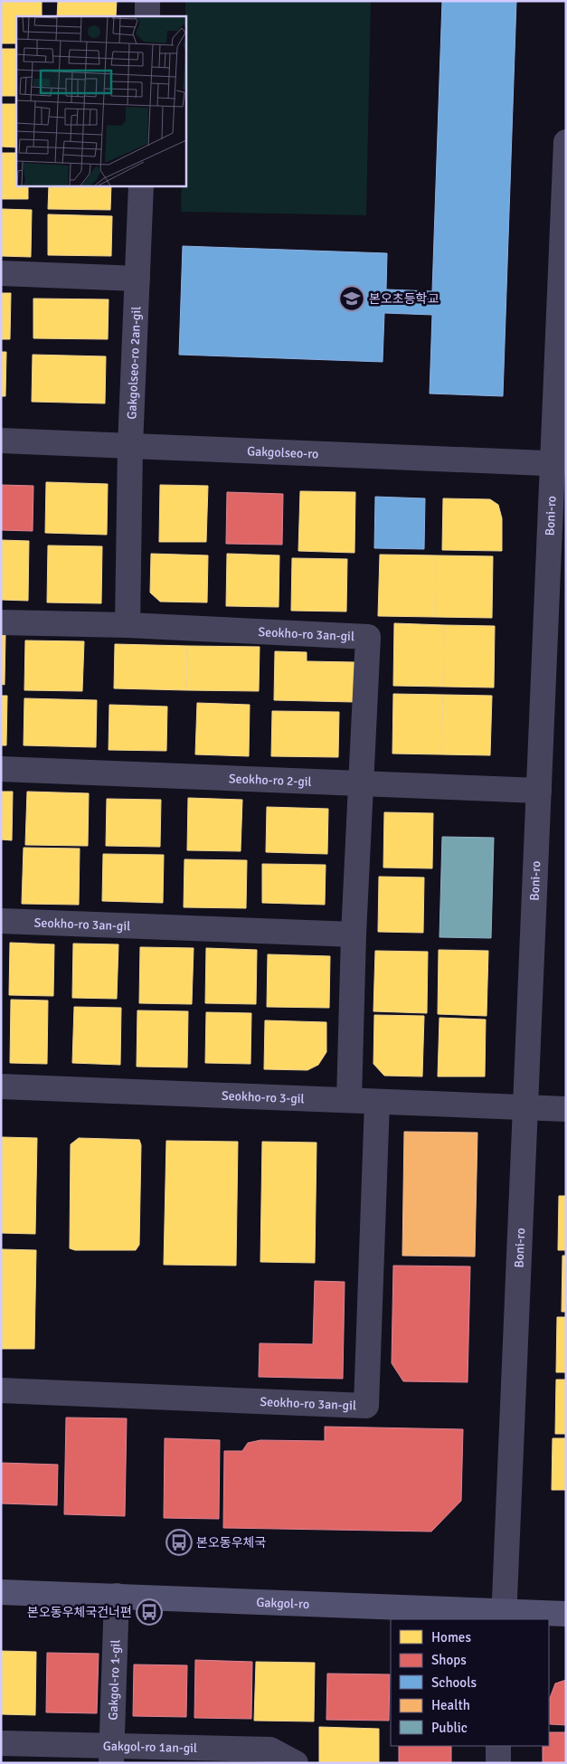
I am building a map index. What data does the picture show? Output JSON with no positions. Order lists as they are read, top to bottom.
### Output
{
  "streets": {
    "main road": ["Gakgol-ro"],
    "street": [
      "Gakgolseo-ro 2an-gil",
      "Gakgolseo-ro",
      "Boni-ro",
      "Seokho-ro 3an-gil",
      "Seokho-ro 2-gil",
      "Seokho-ro 3-gil",
      "Gakgol-ro 1-gil",
      "Gakgol-ro 1an-gil"
    ]
  },
  "crossings": [
    ["Gakgolseo-ro 2an-gil", "Gakgolseo-ro"],
    ["Gakgolseo-ro 2an-gil", "Seokho-ro 3an-gil"],
    ["Gakgolseo-ro", "Boni-ro"],
    ["Boni-ro", "Seokho-ro 2-gil"],
    ["Boni-ro", "Seokho-ro 3-gil"],
    ["Boni-ro", "Gakgol-ro"],
    ["Seokho-ro 3an-gil", "Seokho-ro 2-gil"],
    ["Seokho-ro 3an-gil", "Seokho-ro 3-gil"],
    ["Gakgol-ro", "Gakgol-ro 1-gil"],
    ["Gakgol-ro 1-gil", "Gakgol-ro 1an-gil"]
  ],
  "places": {
    "school or university": ["본오초등학교"],
    "bus stop": ["본오동우체국", "본오동우체국건너편"]
  },
  "legend": [
    "Homes",
    "Shops",
    "Schools",
    "Health",
    "Public"
  ]
}
